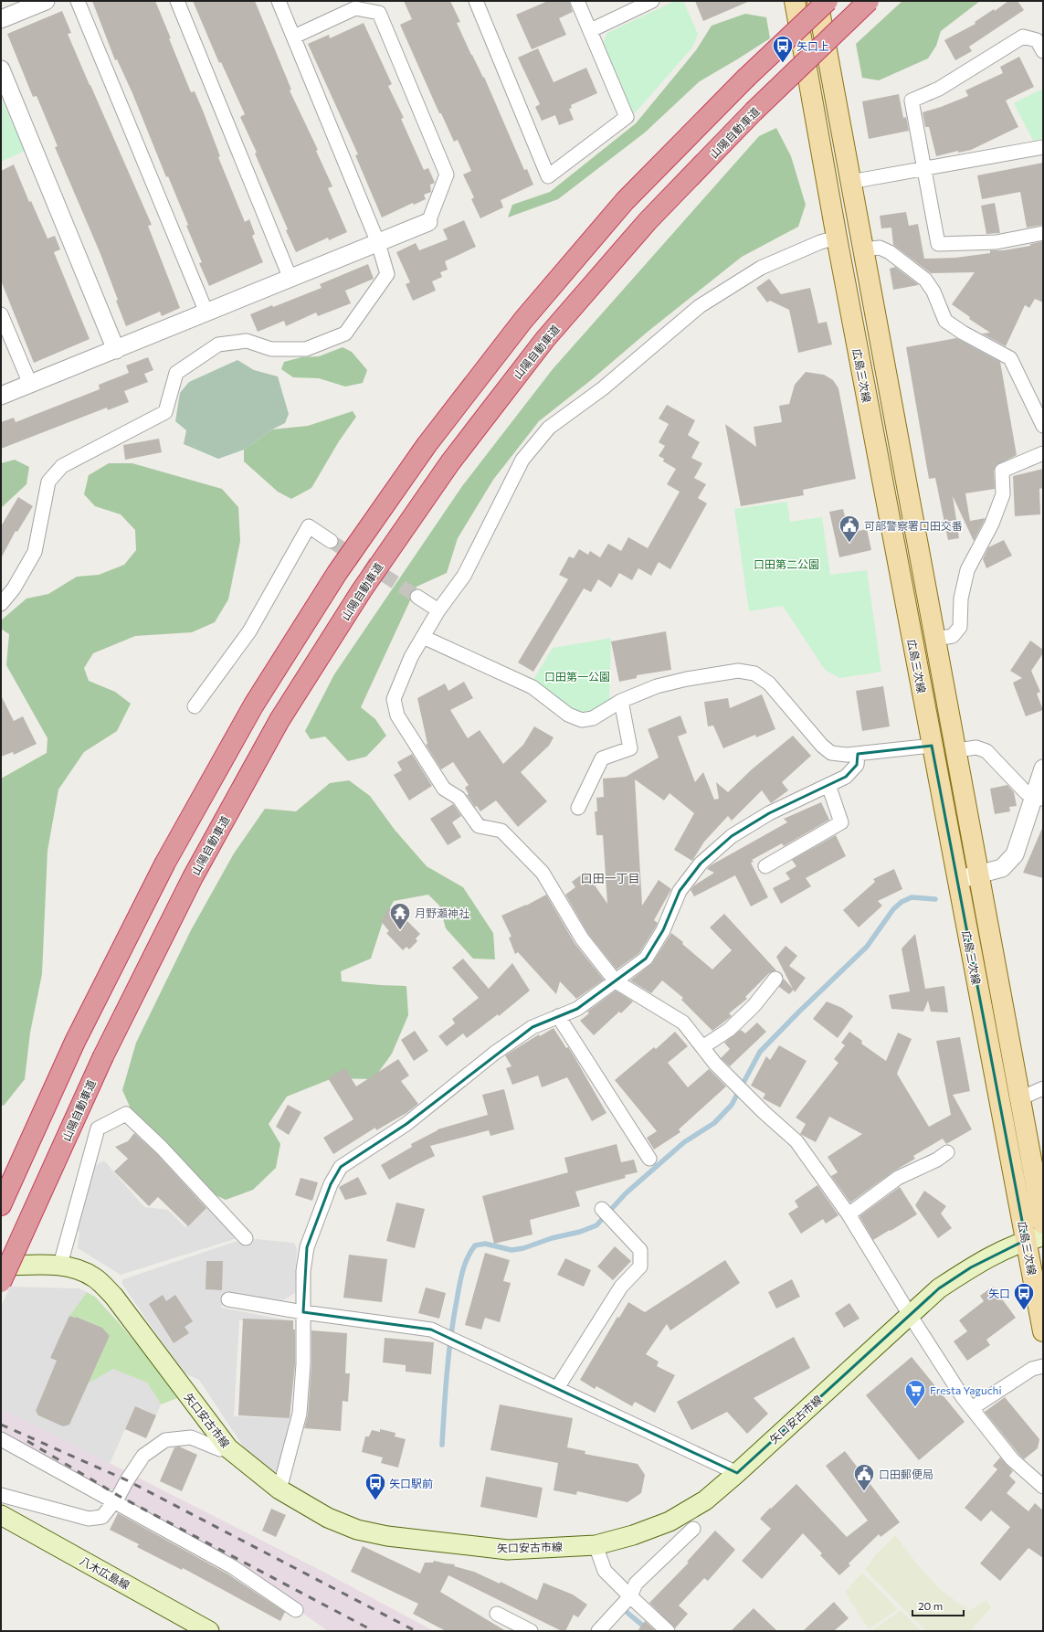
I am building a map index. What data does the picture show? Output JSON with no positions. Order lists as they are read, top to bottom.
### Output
{
  "streets": {
    "highway": ["山陽自動車道"],
    "main road": ["広島三次線", "矢口安古市線", "八木広島線"]
  },
  "crossings": [
    ["広島三次線", "矢口安古市線"]
  ],
  "districts": ["口田一丁目"],
  "parks": ["口田第二公園", "口田第一公園"],
  "places": {
    "bus stop": ["矢口上", "矢口", "矢口駅前"],
    "public building": ["可部警察署口田交番", "口田郵便局"],
    "temple": ["月野瀬神社"],
    "supermarket": ["Fresta Yaguchi"]
  },
  "scale_bar": "20 m"
}
